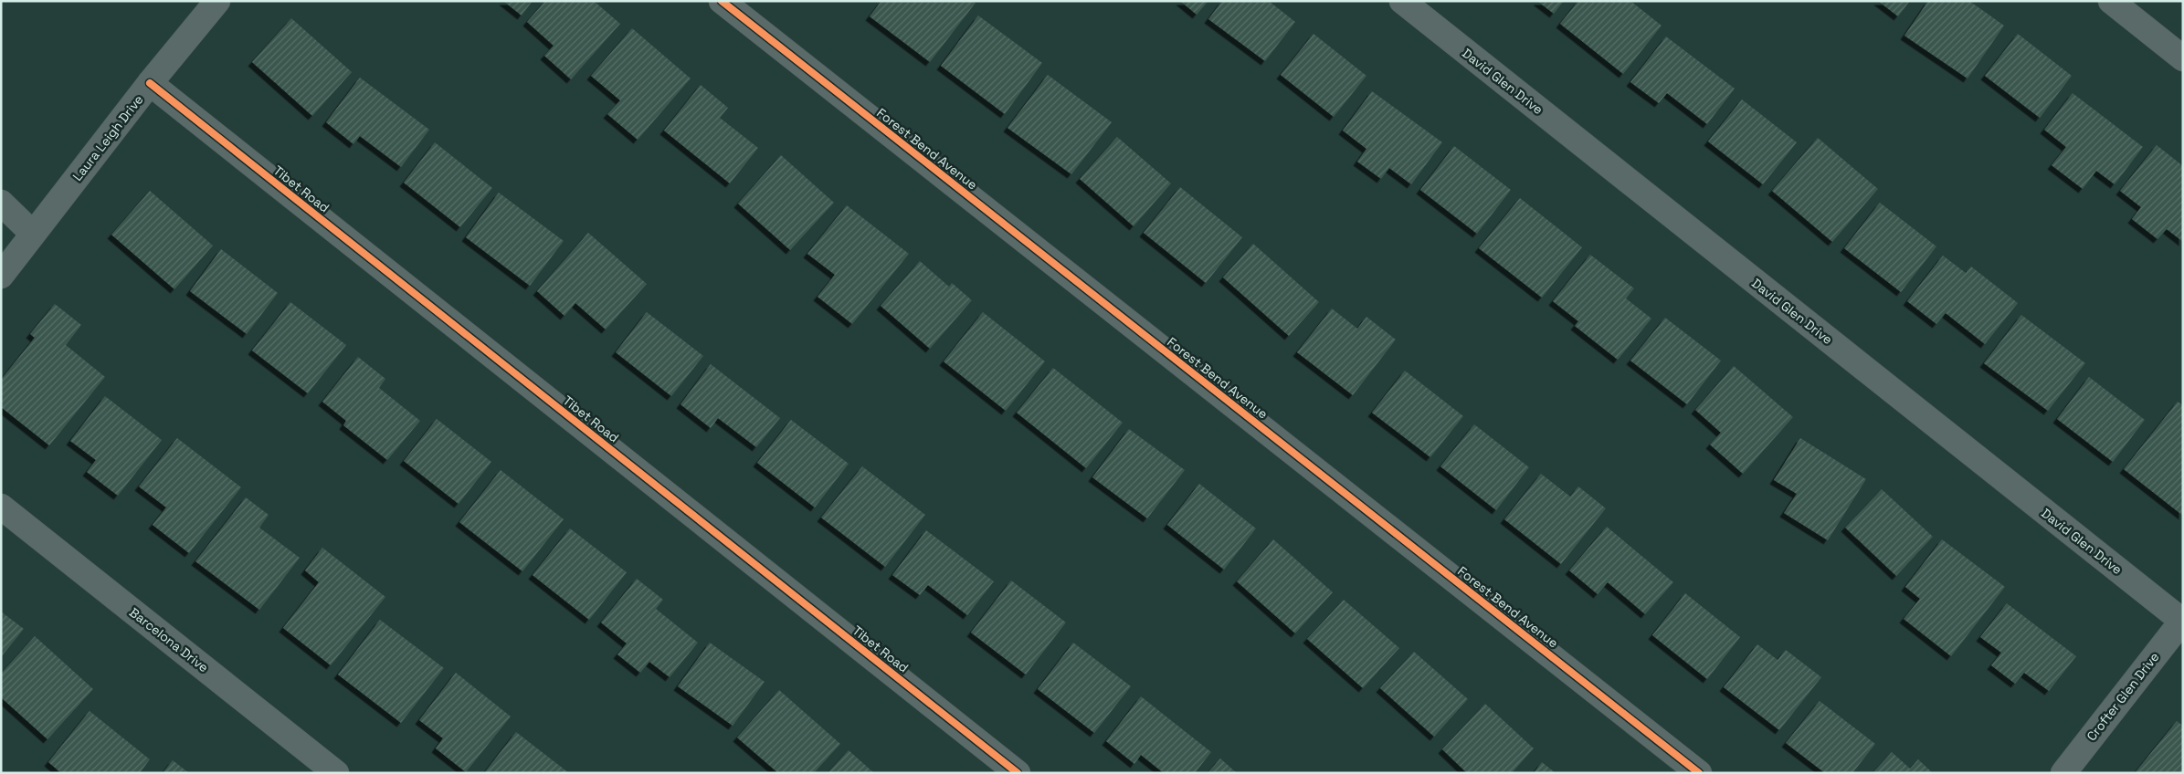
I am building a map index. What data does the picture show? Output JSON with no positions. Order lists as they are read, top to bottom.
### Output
{
  "streets": {
    "street": [
      "David Glen Drive",
      "Laura Leigh Drive",
      "Forest Bend Avenue",
      "Tibet Road",
      "Barcelona Drive",
      "Crofter Glen Drive"
    ]
  },
  "crossings": [
    ["David Glen Drive", "Crofter Glen Drive"],
    ["Laura Leigh Drive", "Tibet Road"]
  ]
}
